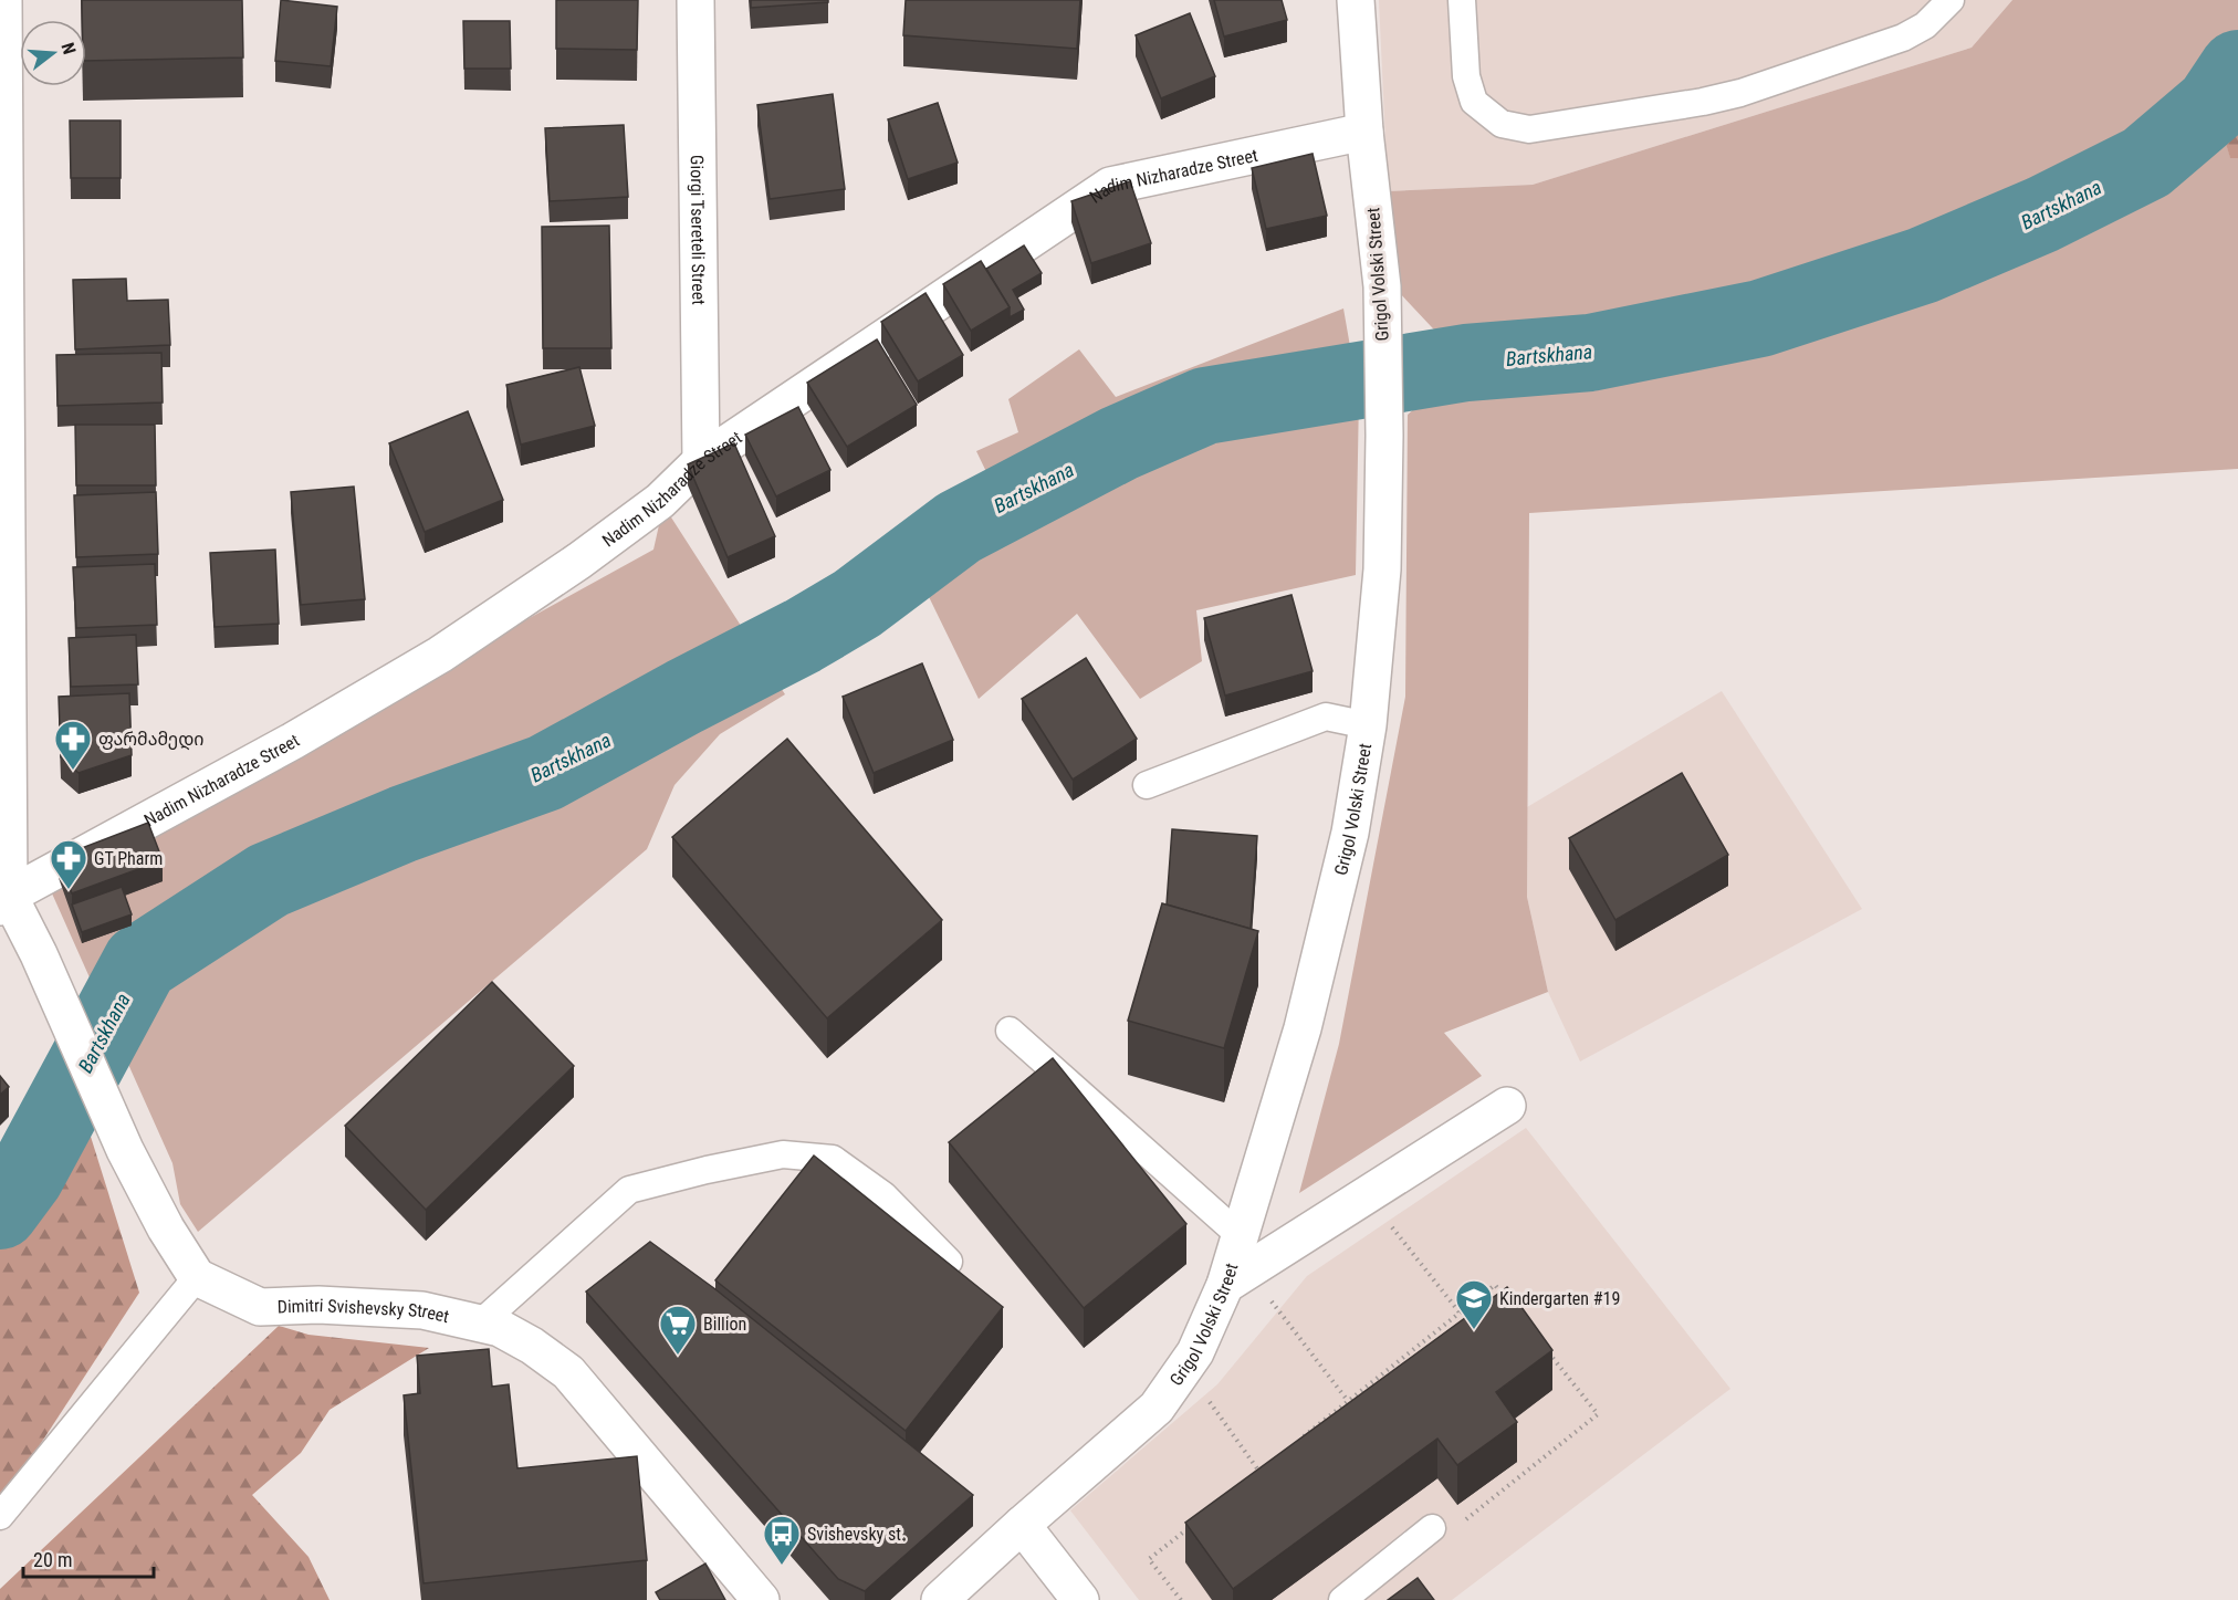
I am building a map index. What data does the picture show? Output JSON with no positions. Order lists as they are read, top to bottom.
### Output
{
  "streets": {
    "street": [
      "Nadim Nizharadze Street",
      "Giorgi Tsereteli Street",
      "Grigol Volski Street",
      "Dimitri Svishevsky Street"
    ]
  },
  "crossings": [
    ["Nadim Nizharadze Street", "Giorgi Tsereteli Street"],
    ["Nadim Nizharadze Street", "Grigol Volski Street"]
  ],
  "water": ["Bartskhana"],
  "places": {
    "pharmacy": ["ფარმამედი", "GT Pharm"],
    "school or university": ["Kindergarten #19"],
    "supermarket": ["Billion"],
    "bus stop": ["Svishevsky st."]
  },
  "scale_bar": "20 m",
  "north": "right"
}
